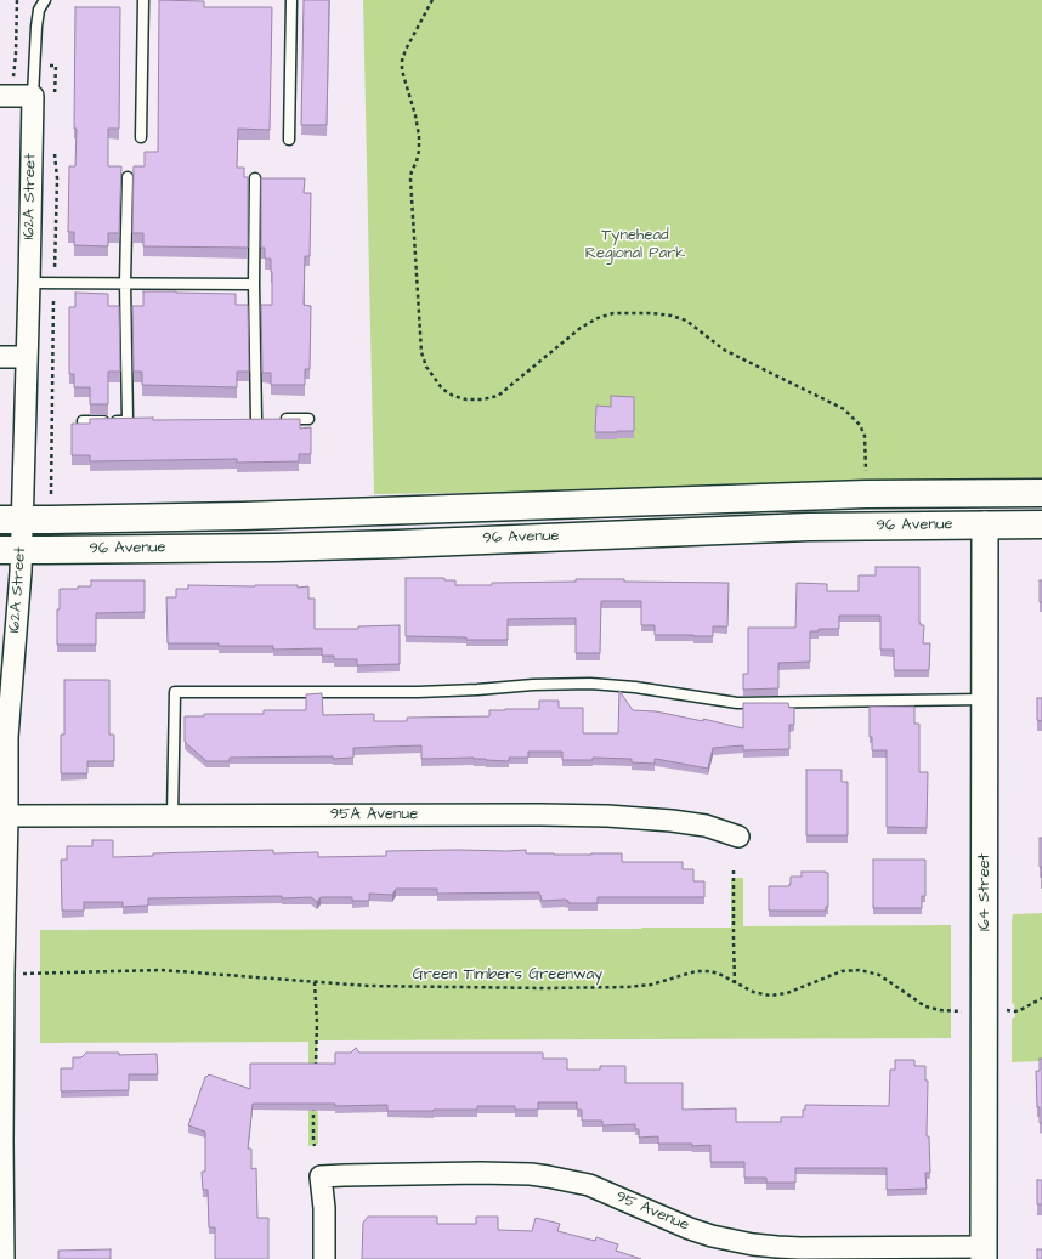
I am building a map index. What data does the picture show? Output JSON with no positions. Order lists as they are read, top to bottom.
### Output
{
  "streets": {
    "main road": ["96 Avenue"],
    "street": [
      "162A Street",
      "95A Avenue",
      "164 Street",
      "95 Avenue"
    ],
    "path": ["Green Timbers Greenway"]
  },
  "crossings": [
    ["162A Street", "96 Avenue"],
    ["162A Street", "95A Avenue"],
    ["96 Avenue", "164 Street"],
    ["164 Street", "95 Avenue"]
  ],
  "parks": ["Tynehead Regional Park"]
}
